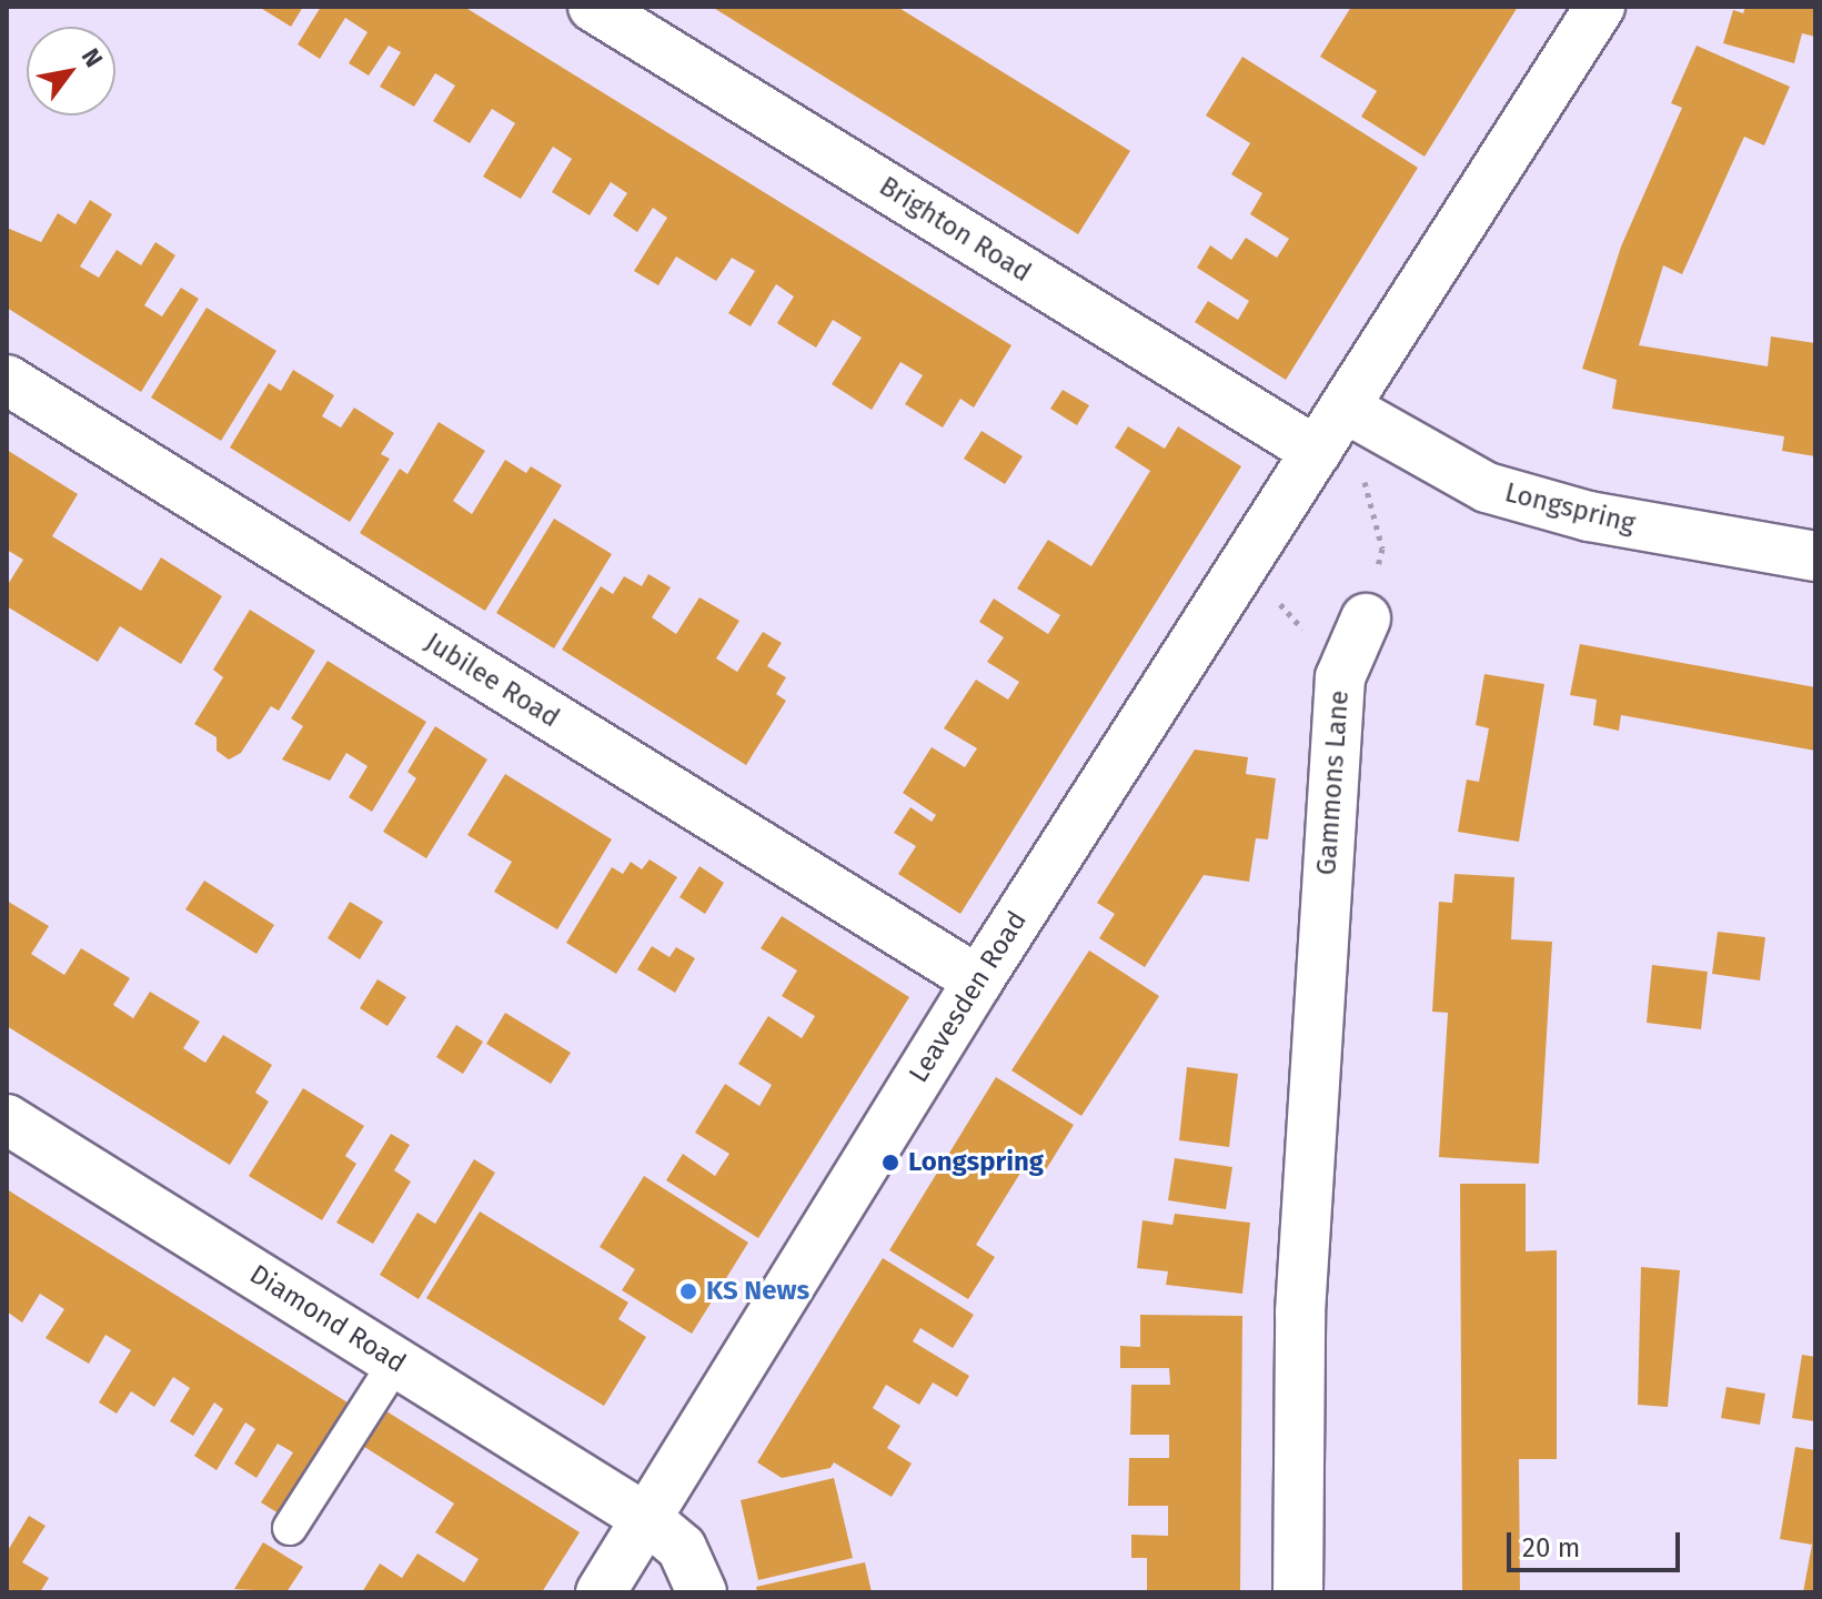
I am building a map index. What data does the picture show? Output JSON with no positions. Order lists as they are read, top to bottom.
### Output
{
  "streets": {
    "street": [
      "Brighton Road",
      "Longspring",
      "Jubilee Road",
      "Gammons Lane",
      "Leavesden Road",
      "Diamond Road"
    ]
  },
  "crossings": [
    ["Brighton Road", "Leavesden Road"],
    ["Longspring", "Leavesden Road"],
    ["Jubilee Road", "Leavesden Road"],
    ["Leavesden Road", "Diamond Road"]
  ],
  "places": ["Longspring", "KS News"],
  "scale_bar": "20 m",
  "north": "top right"
}
